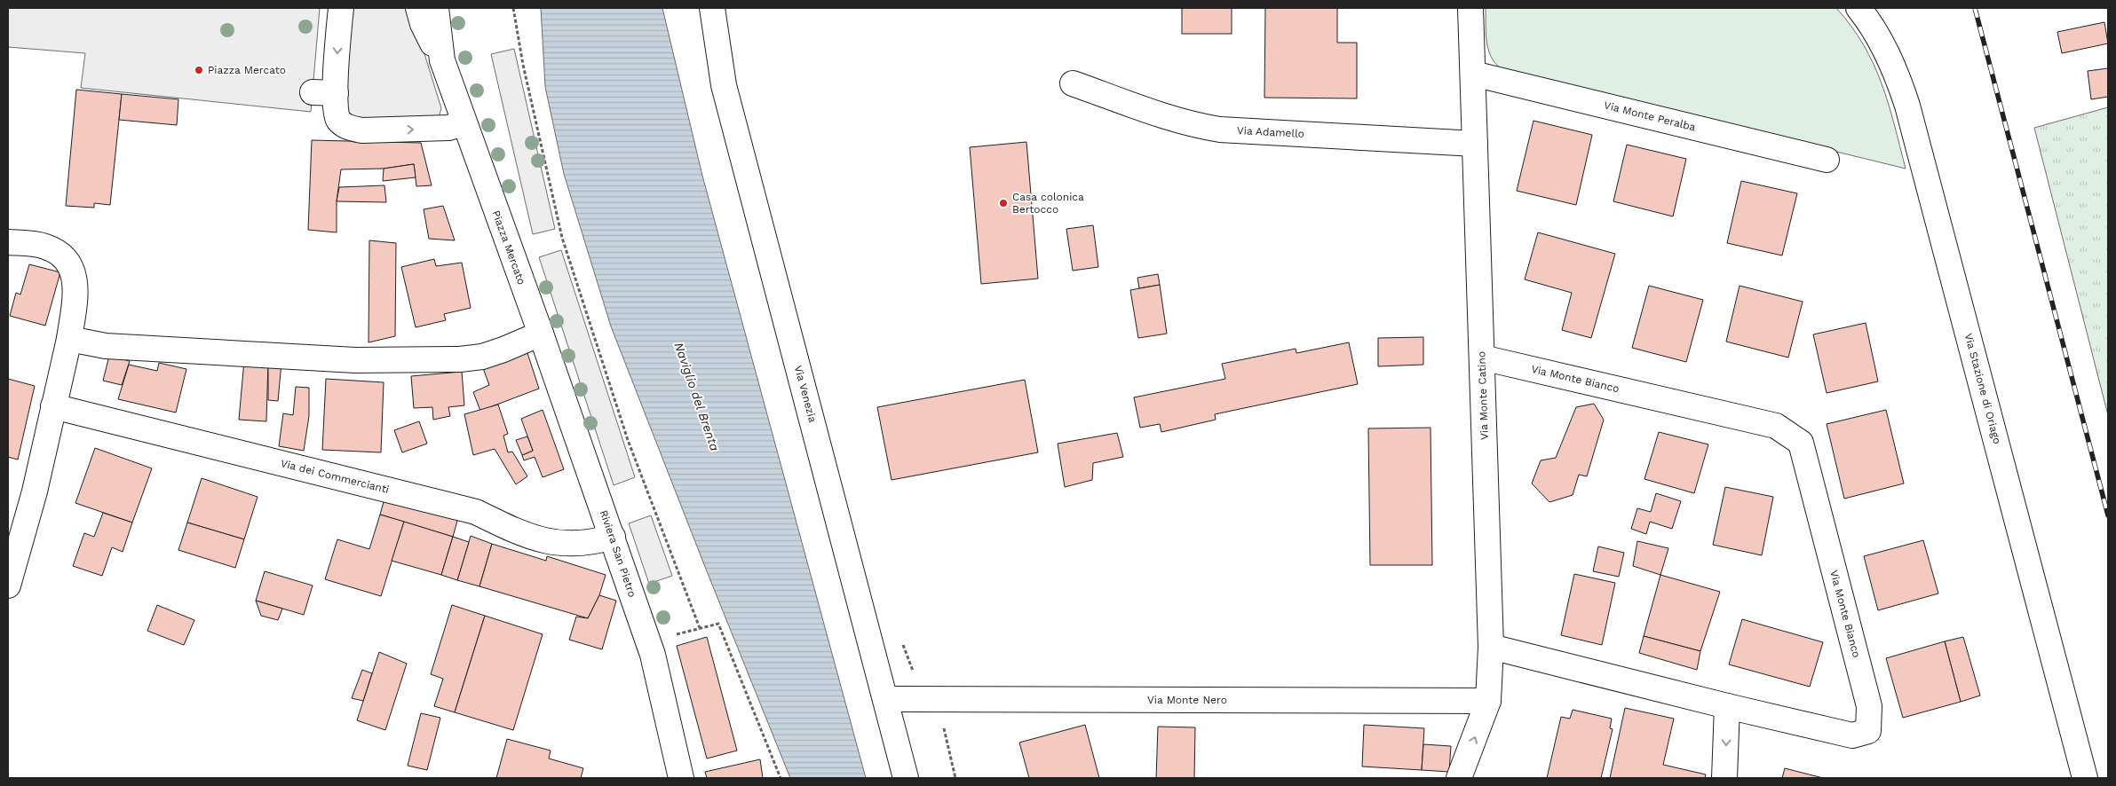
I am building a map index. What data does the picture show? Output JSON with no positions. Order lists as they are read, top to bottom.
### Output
{
  "streets": {
    "street": [
      "Via Monte Peralba",
      "Via Adamello",
      "Piazza Mercato",
      "Via Monte Bianco",
      "Via Stazione di Oriago",
      "Via Venezia",
      "Via Monte Catino",
      "Via dei Commercianti",
      "Riviera San Pietro",
      "Via Monte Nero"
    ]
  },
  "crossings": [
    ["Via Monte Peralba", "Via Monte Catino"],
    ["Via Adamello", "Via Monte Catino"],
    ["Piazza Mercato", "Riviera San Pietro"],
    ["Via Monte Bianco", "Via Monte Catino"],
    ["Via Venezia", "Via Monte Nero"],
    ["Via Monte Catino", "Via Monte Nero"],
    ["Via dei Commercianti", "Riviera San Pietro"]
  ],
  "water": ["Naviglio del Brenta"],
  "places": ["Piazza Mercato", "Casa colonica Bertocco"]
}
